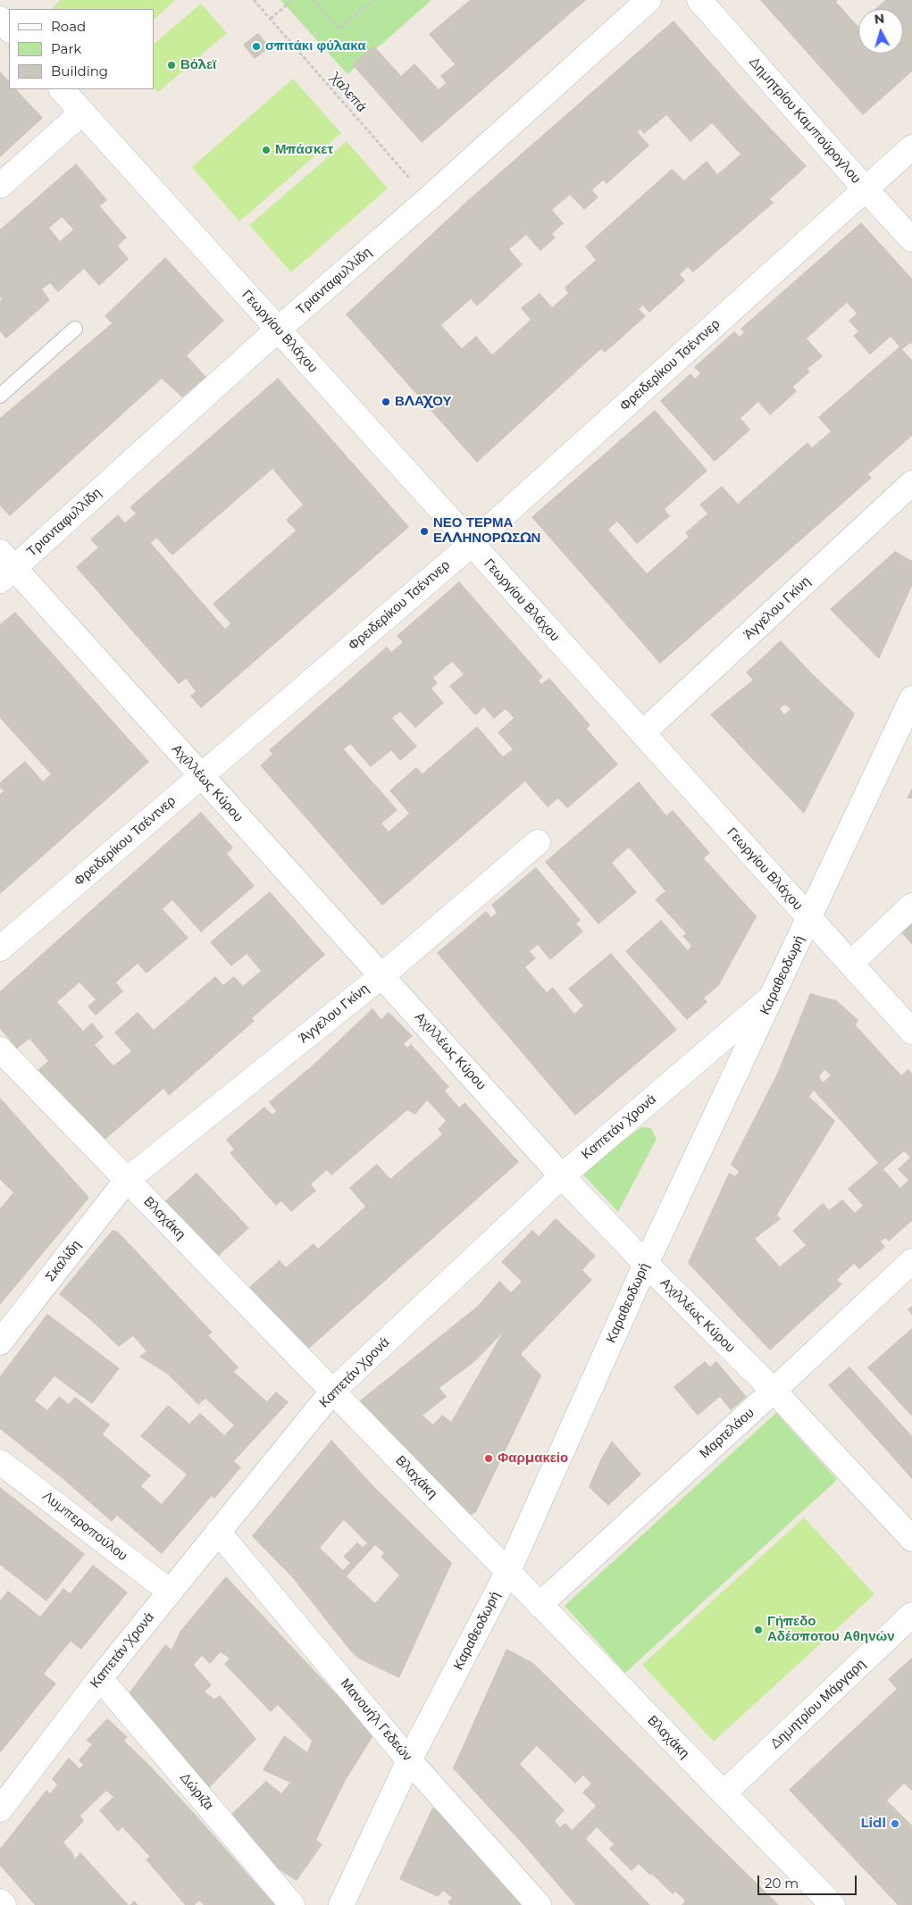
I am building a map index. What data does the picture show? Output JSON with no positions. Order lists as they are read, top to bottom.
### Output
{
  "streets": {
    "street": [
      "Δημητρίου Καμπούρογλου",
      "Τριανταφυλλίδη",
      "Γεωργίου Βλάχου",
      "Φρειδερίκου Τσέντνερ",
      "Άγγελου Γκίνη",
      "Αχιλλέως Κύρου",
      "Καραθεοδωρή",
      "Καπετάν Χρονά",
      "Βλαχάκη",
      "Σκαλίδη",
      "Μαρτελάου",
      "Λυμπεροπούλου",
      "Δημητρίου Μάργαρη",
      "Μανουήλ Γεδεών",
      "Δώριζα"
    ],
    "path": ["Χαλεπά"]
  },
  "crossings": [
    ["Χαλεπά", "Τριανταφυλλίδη"],
    ["Δημητρίου Καμπούρογλου", "Φρειδερίκου Τσέντνερ"],
    ["Τριανταφυλλίδη", "Γεωργίου Βλάχου"],
    ["Τριανταφυλλίδη", "Αχιλλέως Κύρου"],
    ["Γεωργίου Βλάχου", "Φρειδερίκου Τσέντνερ"],
    ["Γεωργίου Βλάχου", "Άγγελου Γκίνη"],
    ["Γεωργίου Βλάχου", "Καραθεοδωρή"],
    ["Φρειδερίκου Τσέντνερ", "Αχιλλέως Κύρου"],
    ["Άγγελου Γκίνη", "Αχιλλέως Κύρου"],
    ["Άγγελου Γκίνη", "Βλαχάκη"],
    ["Άγγελου Γκίνη", "Σκαλίδη"],
    ["Αχιλλέως Κύρου", "Καραθεοδωρή"],
    ["Αχιλλέως Κύρου", "Καπετάν Χρονά"],
    ["Αχιλλέως Κύρου", "Μαρτελάου"],
    ["Καραθεοδωρή", "Καπετάν Χρονά"],
    ["Καραθεοδωρή", "Βλαχάκη"],
    ["Καραθεοδωρή", "Μανουήλ Γεδεών"],
    ["Καπετάν Χρονά", "Βλαχάκη"],
    ["Καπετάν Χρονά", "Λυμπεροπούλου"],
    ["Καπετάν Χρονά", "Μανουήλ Γεδεών"],
    ["Καπετάν Χρονά", "Δώριζα"],
    ["Βλαχάκη", "Σκαλίδη"],
    ["Βλαχάκη", "Μαρτελάου"],
    ["Βλαχάκη", "Δημητρίου Μάργαρη"]
  ],
  "places": [
    "σπιτάκι φύλακα",
    "Βόλεϊ",
    "Μπάσκετ",
    "ΒΛΑΧΟΥ",
    "ΝΕΟ ΤΕΡΜΑ ΕΛΛΗΝΟΡΩΣΩΝ",
    "Φαρμακείο",
    "Γήπεδο Αδέσποτου Αθηνών",
    "Lidl"
  ],
  "legend": ["Road", "Park", "Building"],
  "scale_bar": "20 m",
  "north": "top"
}
